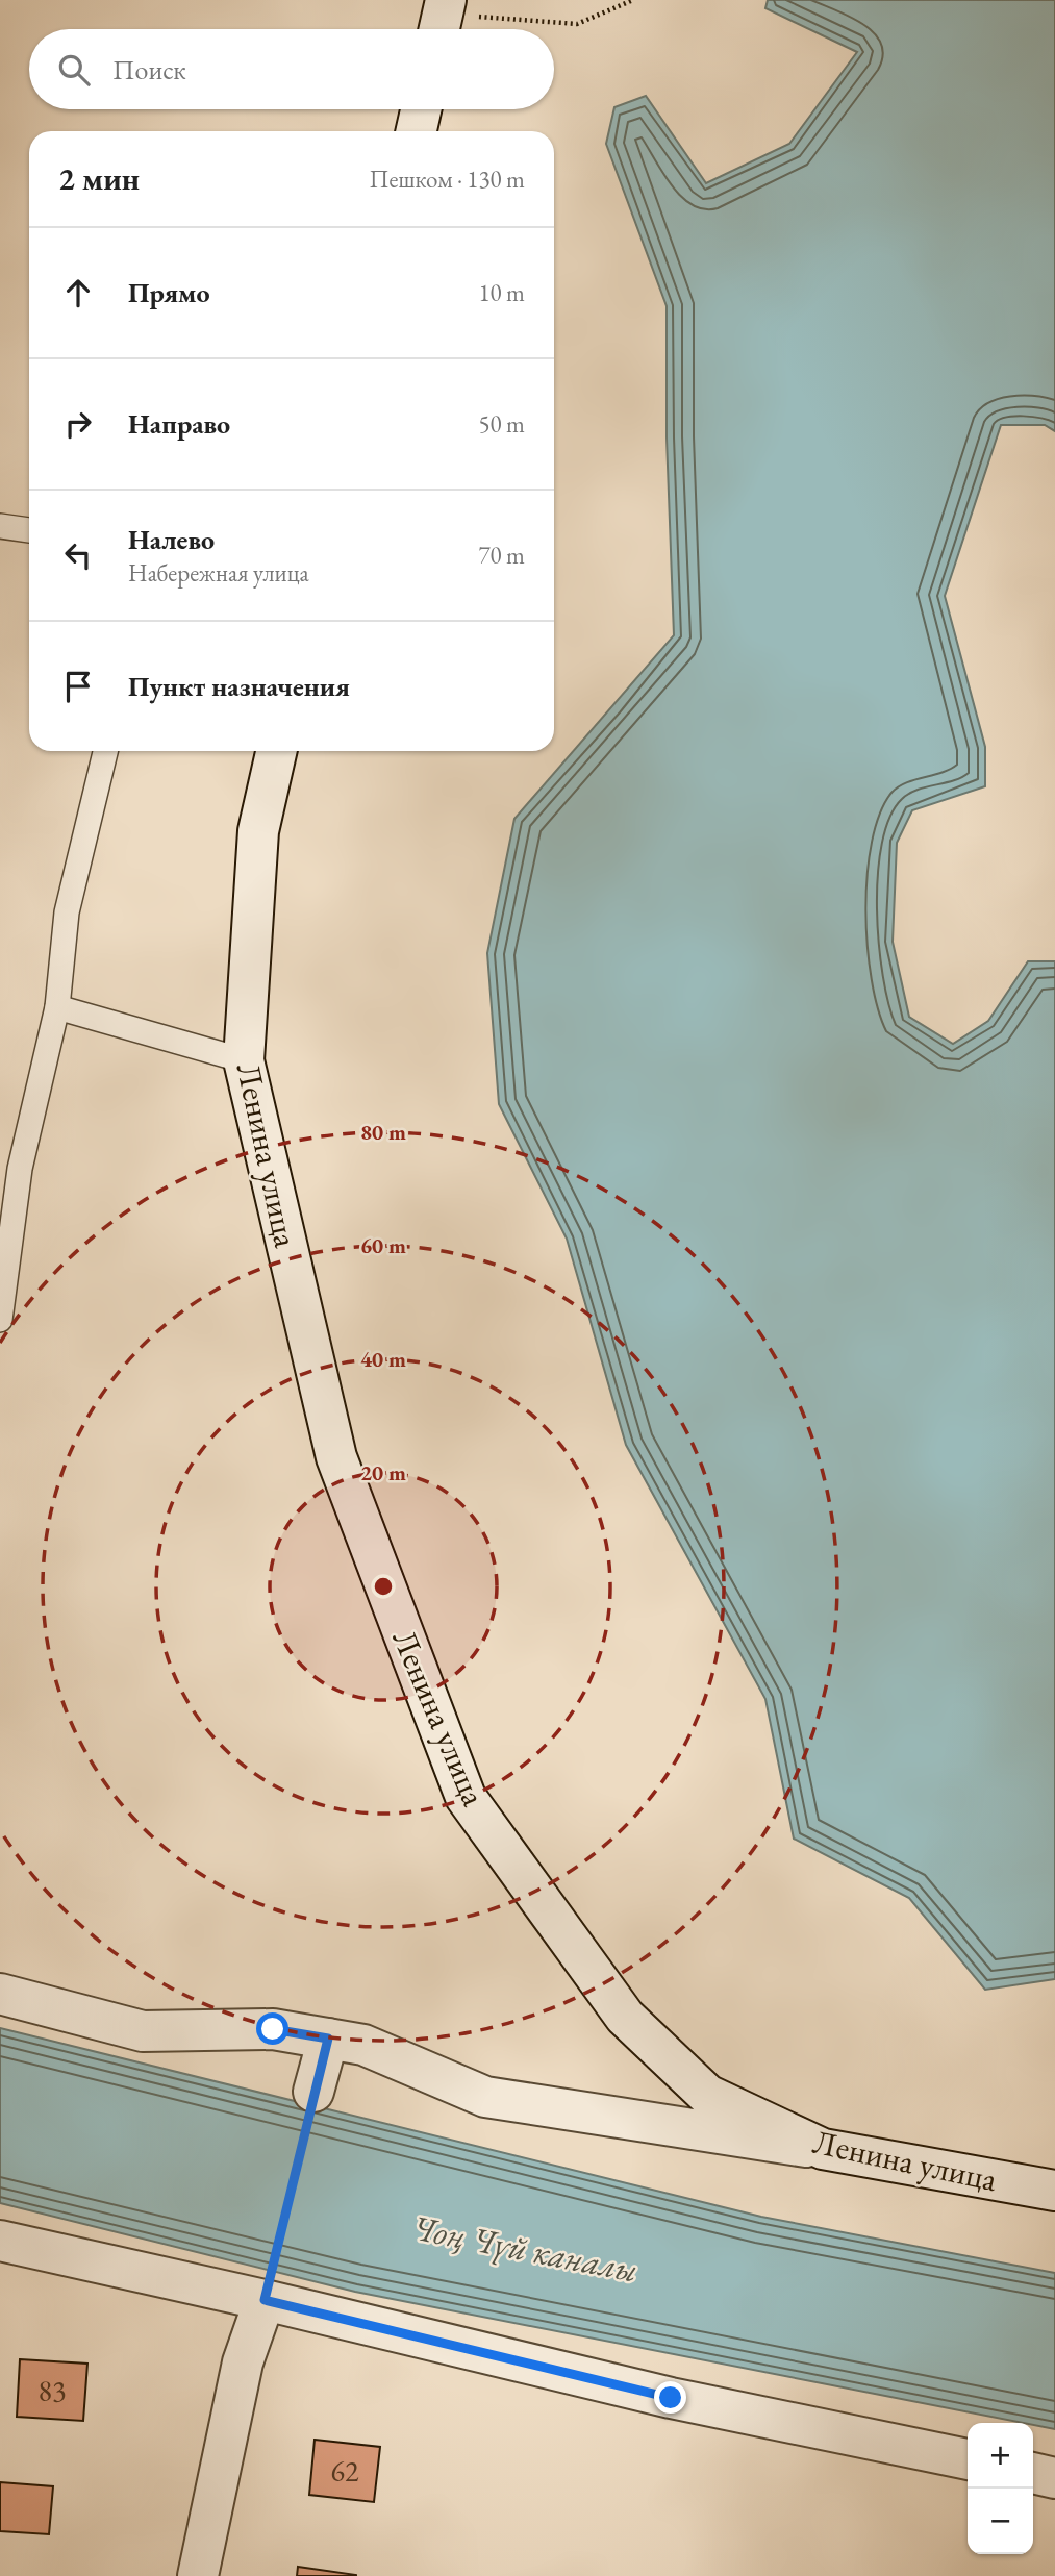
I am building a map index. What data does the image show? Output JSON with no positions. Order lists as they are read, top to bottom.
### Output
{
  "streets": {
    "street": ["Ленина улица"]
  },
  "water": ["Чоң Чүй каналы"],
  "house_numbers": ["83", "62"],
  "page": {
    "search": "Поиск",
    "heading": ["2 мин", "Пешком · 130 m"],
    "list": [
      ["Прямо", "10 m"],
      ["Направо", "50 m"],
      ["Налево", "Набережная улица", "70 m"],
      "Пункт назначения"
    ],
    "map_buttons": ["+", "−"]
  },
  "rings": [
    "80 m",
    "60 m",
    "40 m",
    "20 m"
  ]
}
